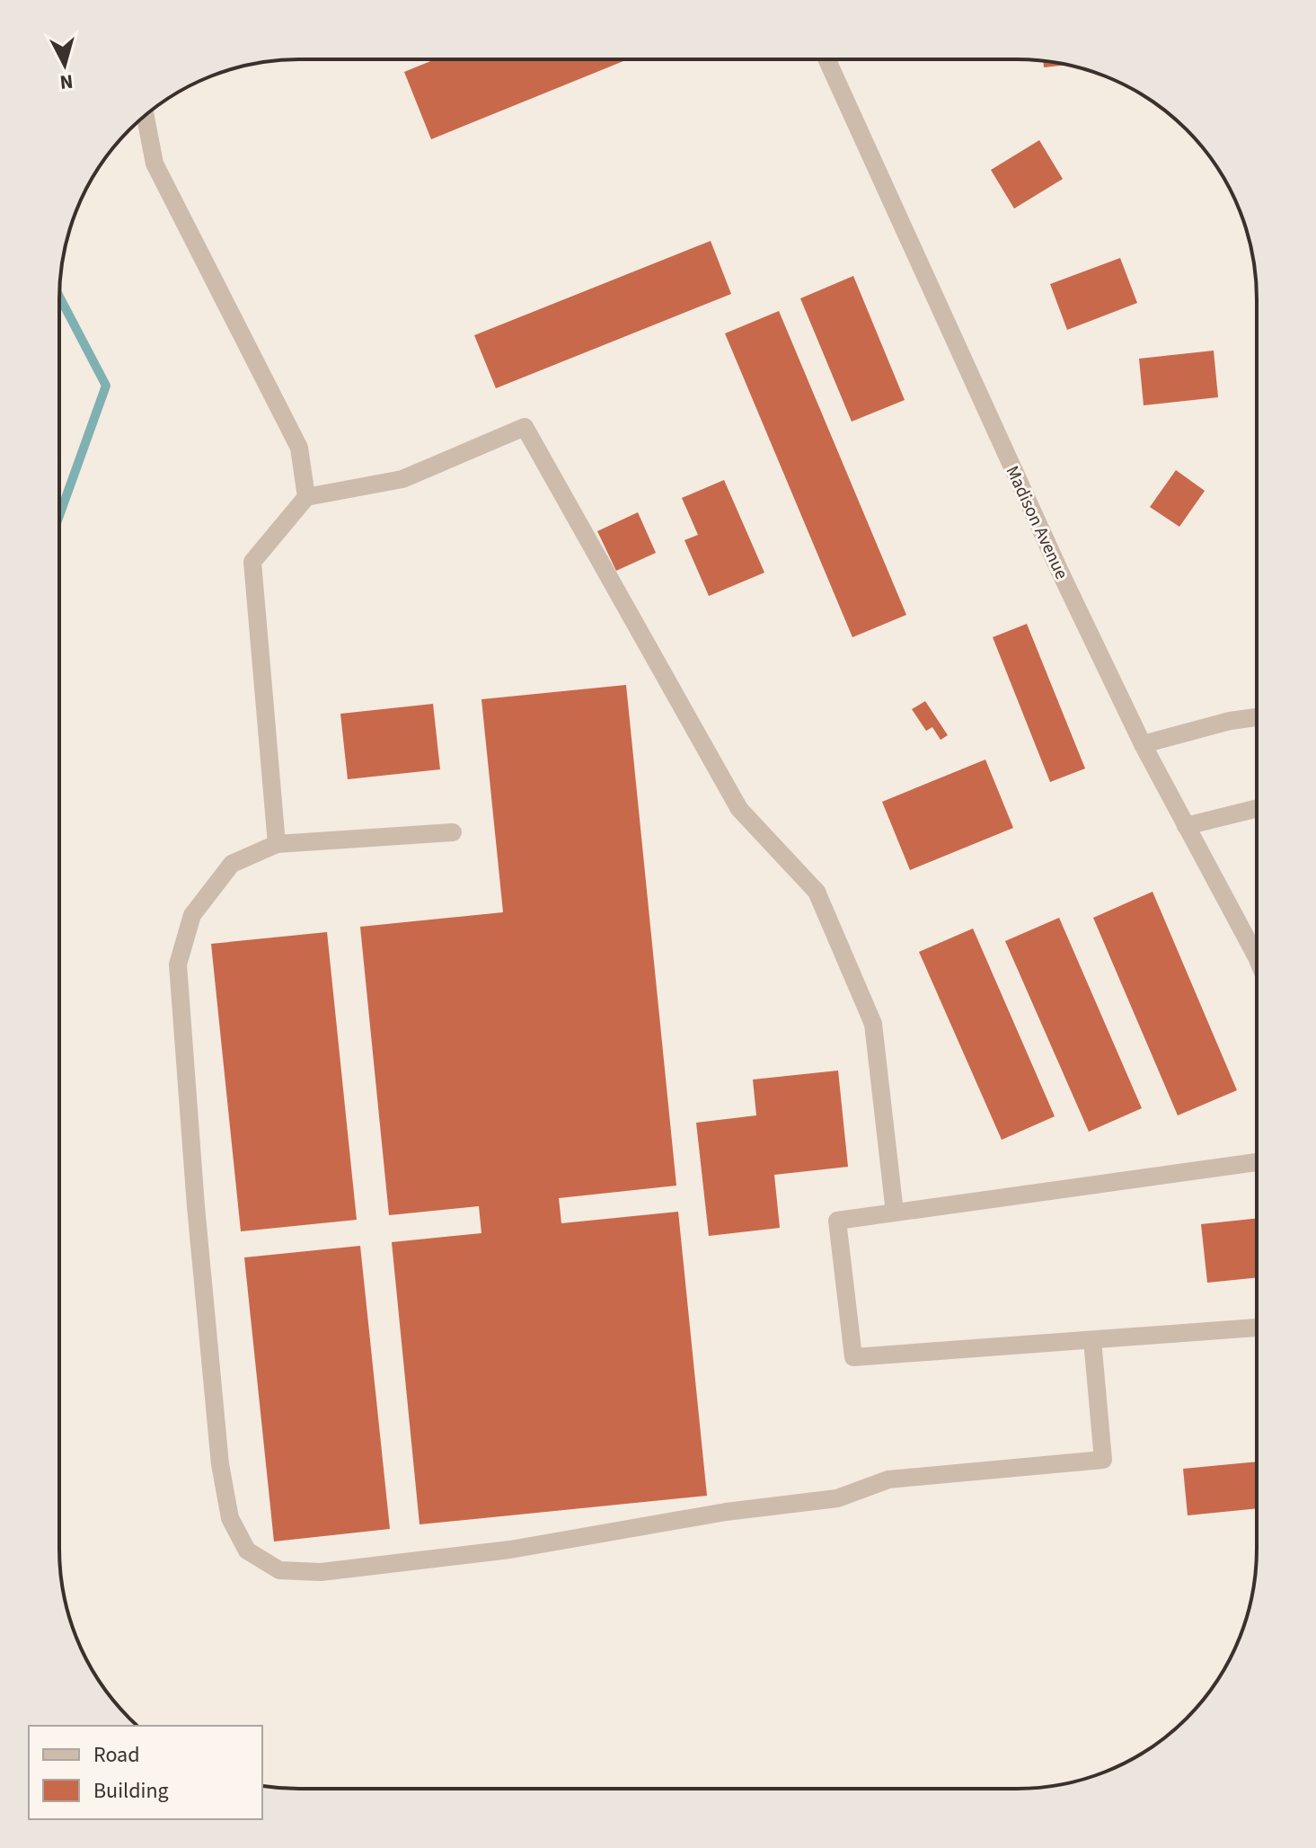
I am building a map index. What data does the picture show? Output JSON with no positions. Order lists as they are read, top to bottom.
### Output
{
  "streets": {
    "street": ["Madison Avenue"]
  },
  "legend": ["Road", "Building"],
  "north": "bottom"
}
